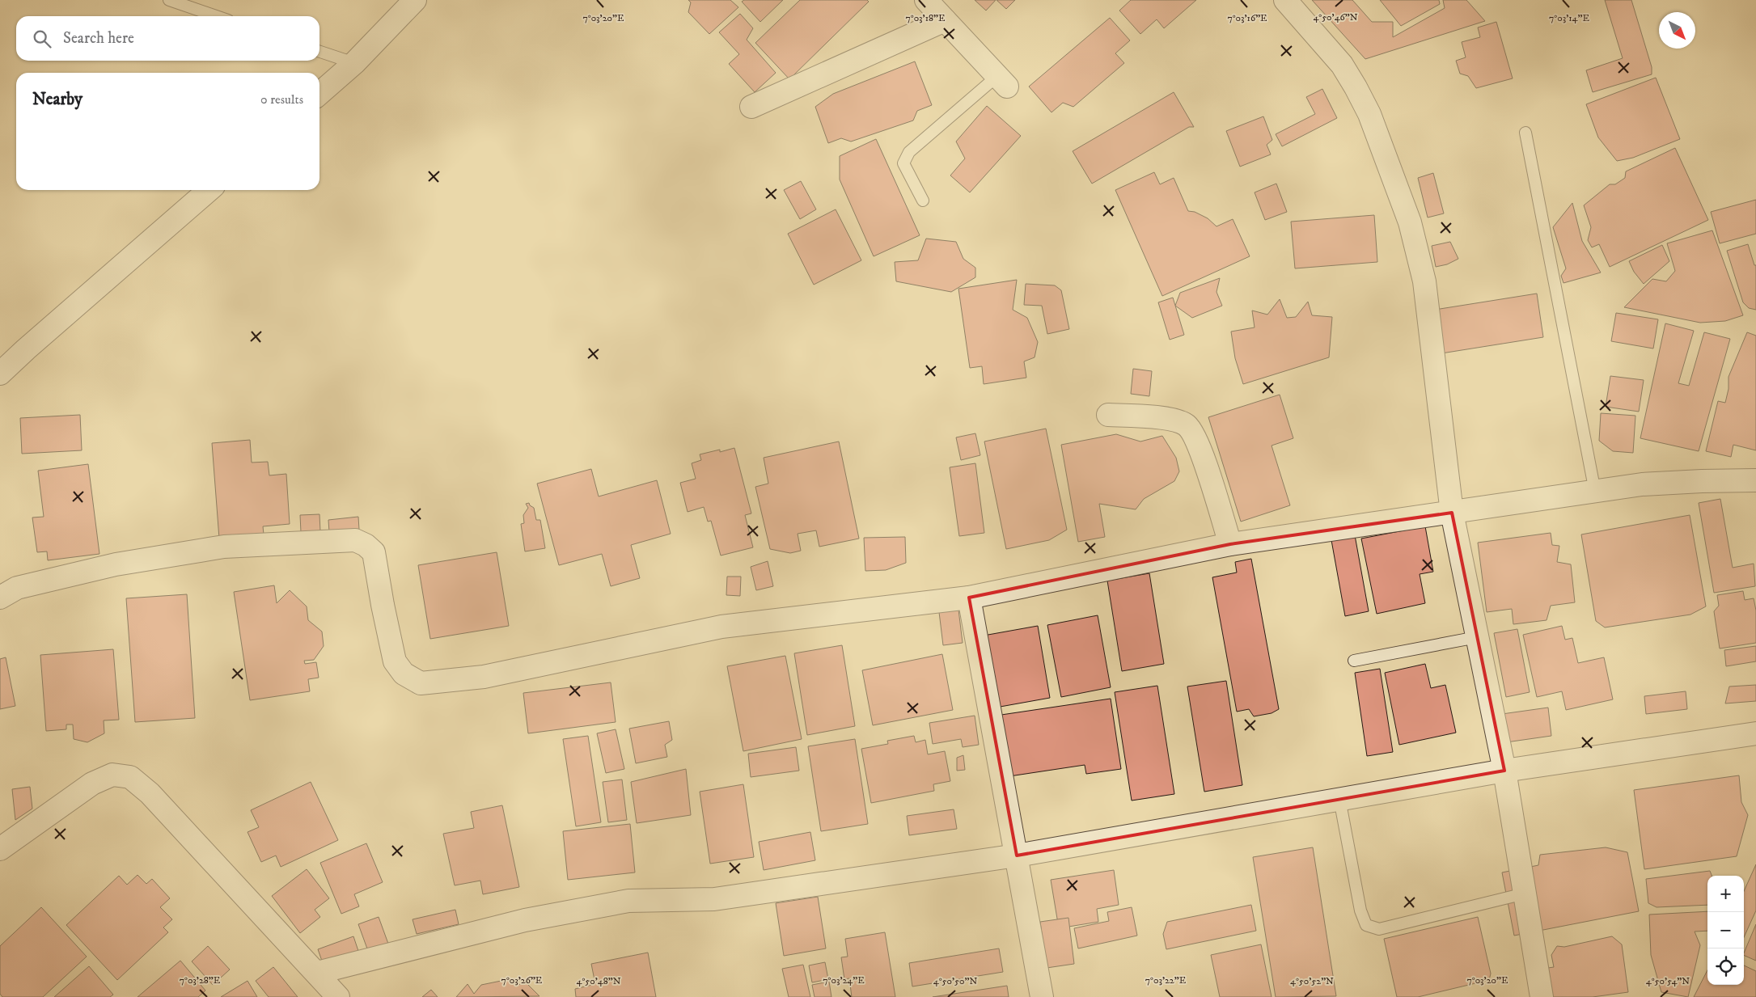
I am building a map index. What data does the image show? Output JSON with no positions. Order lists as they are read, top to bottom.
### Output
{
  "north": "bottom right",
  "page": {
    "search": "Search here",
    "heading": ["Nearby", "0 results"],
    "map_buttons": ["+", "−"]
  },
  "coordinates": [
    "4°50'46\"N",
    "7°03'20\"E",
    "7°03'18\"E",
    "7°03'16\"E",
    "7°03'14\"E",
    "7°03'28\"E",
    "7°03'26\"E",
    "7°03'24\"E",
    "7°03'22\"E",
    "4°50'48\"N",
    "4°50'50\"N",
    "4°50'52\"N",
    "4°50'54\"N"
  ]
}
